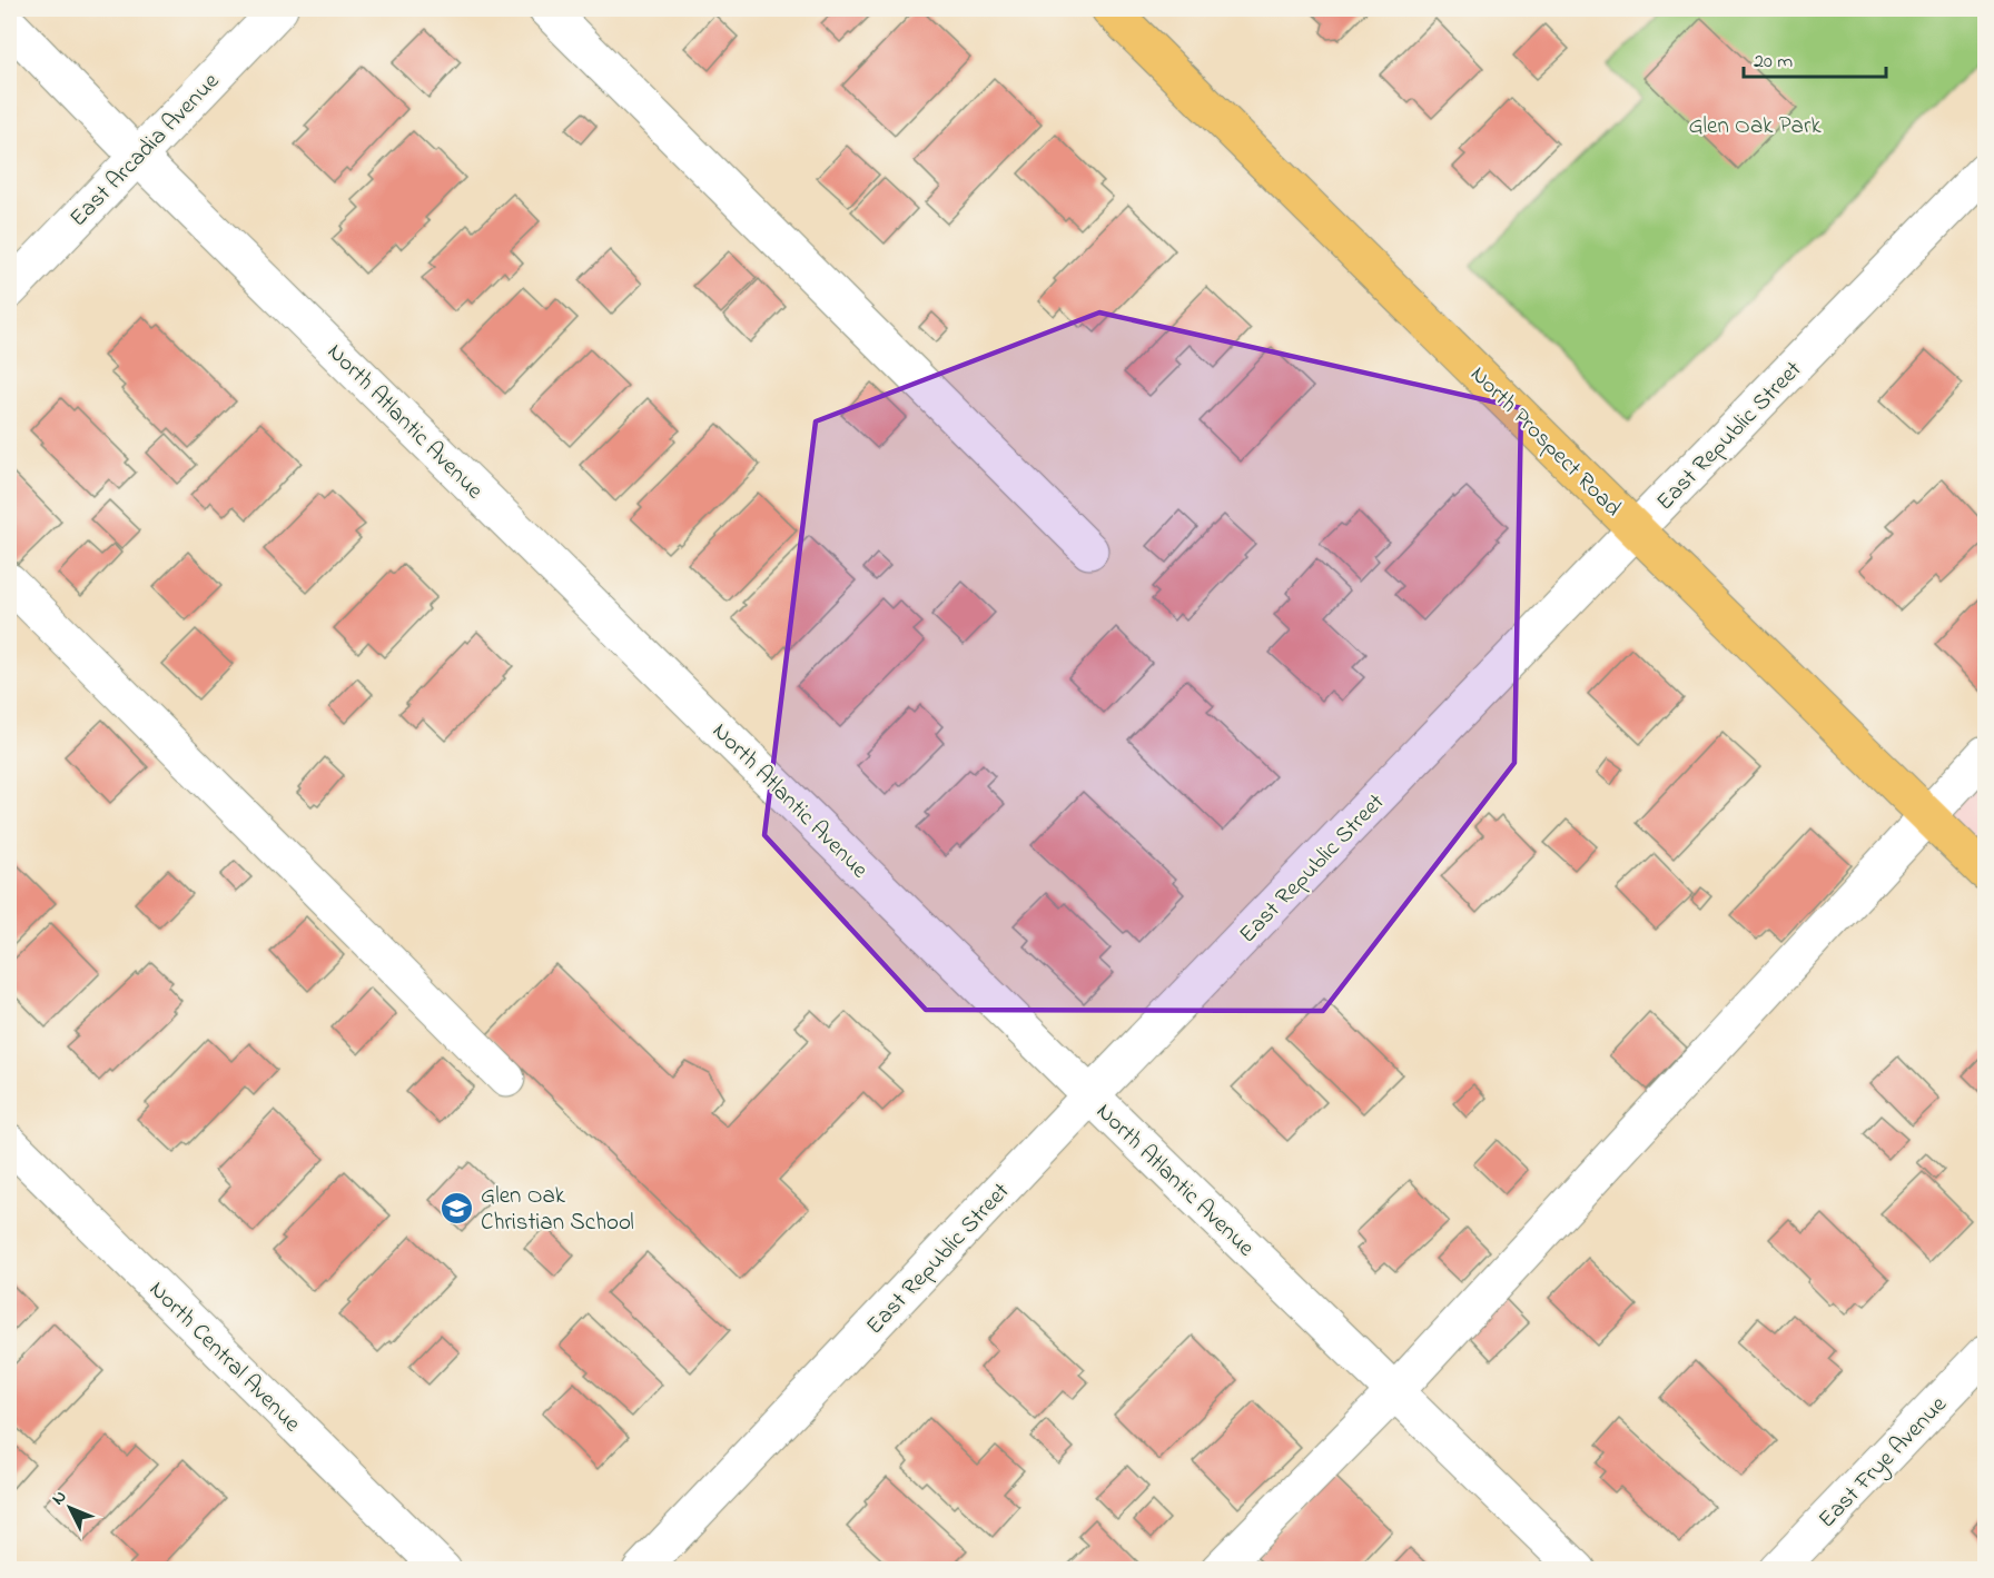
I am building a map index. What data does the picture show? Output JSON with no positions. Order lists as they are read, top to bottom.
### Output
{
  "streets": {
    "main road": ["North Prospect Road"],
    "street": [
      "East Arcadia Avenue",
      "North Atlantic Avenue",
      "East Republic Street",
      "North Central Avenue",
      "East Frye Avenue"
    ]
  },
  "crossings": [
    ["East Arcadia Avenue", "North Atlantic Avenue"],
    ["North Atlantic Avenue", "East Republic Street"],
    ["East Republic Street", "North Prospect Road"]
  ],
  "parks": ["Glen Oak Park"],
  "places": {
    "school or university": ["Glen Oak Christian School"]
  },
  "scale_bar": "20 m",
  "north": "top left"
}
